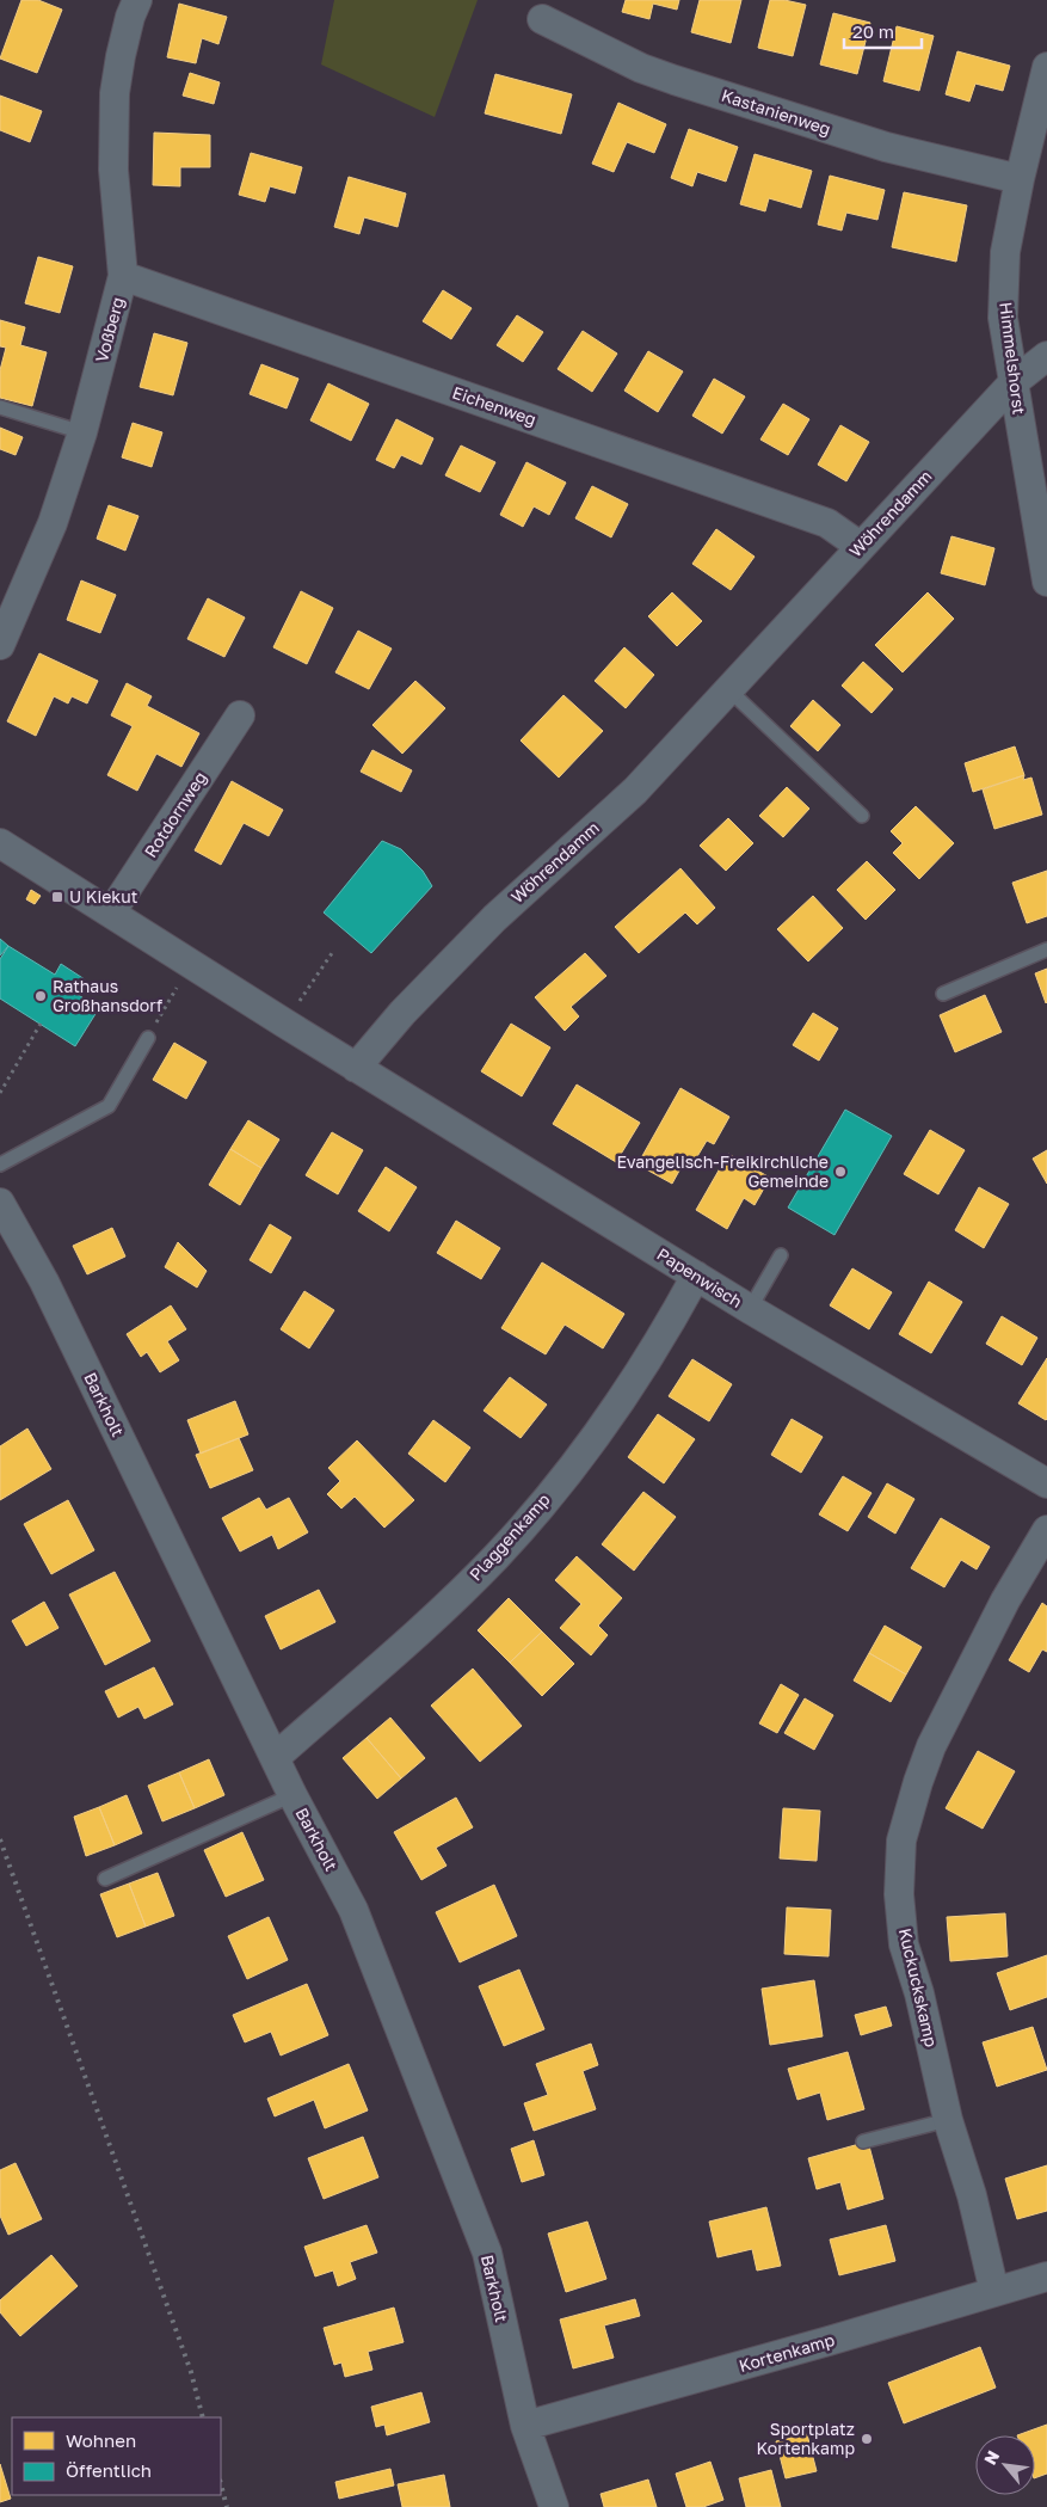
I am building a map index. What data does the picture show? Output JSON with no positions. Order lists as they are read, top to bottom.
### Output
{
  "streets": {
    "street": [
      "Kastanienweg",
      "Voßberg",
      "Himmelshorst",
      "Eichenweg",
      "Wöhrendamm",
      "Rotdornweg",
      "Papenwisch",
      "Barkholt",
      "Plaggenkamp",
      "Kuckuckskamp",
      "Kortenkamp"
    ]
  },
  "crossings": [
    ["Kastanienweg", "Himmelshorst"],
    ["Voßberg", "Eichenweg"],
    ["Himmelshorst", "Wöhrendamm"],
    ["Eichenweg", "Wöhrendamm"],
    ["Wöhrendamm", "Papenwisch"],
    ["Papenwisch", "Plaggenkamp"],
    ["Barkholt", "Plaggenkamp"],
    ["Barkholt", "Kortenkamp"],
    ["Kuckuckskamp", "Kortenkamp"]
  ],
  "places": {
    "transit": ["U Kiekut"],
    "other": ["Rathaus Großhansdorf", "Evangelisch-Freikirchliche Gemeinde", "Sportplatz Kortenkamp"]
  },
  "legend": ["Wohnen", "Öffentlich"],
  "scale_bar": "20 m",
  "north": "top left"
}
